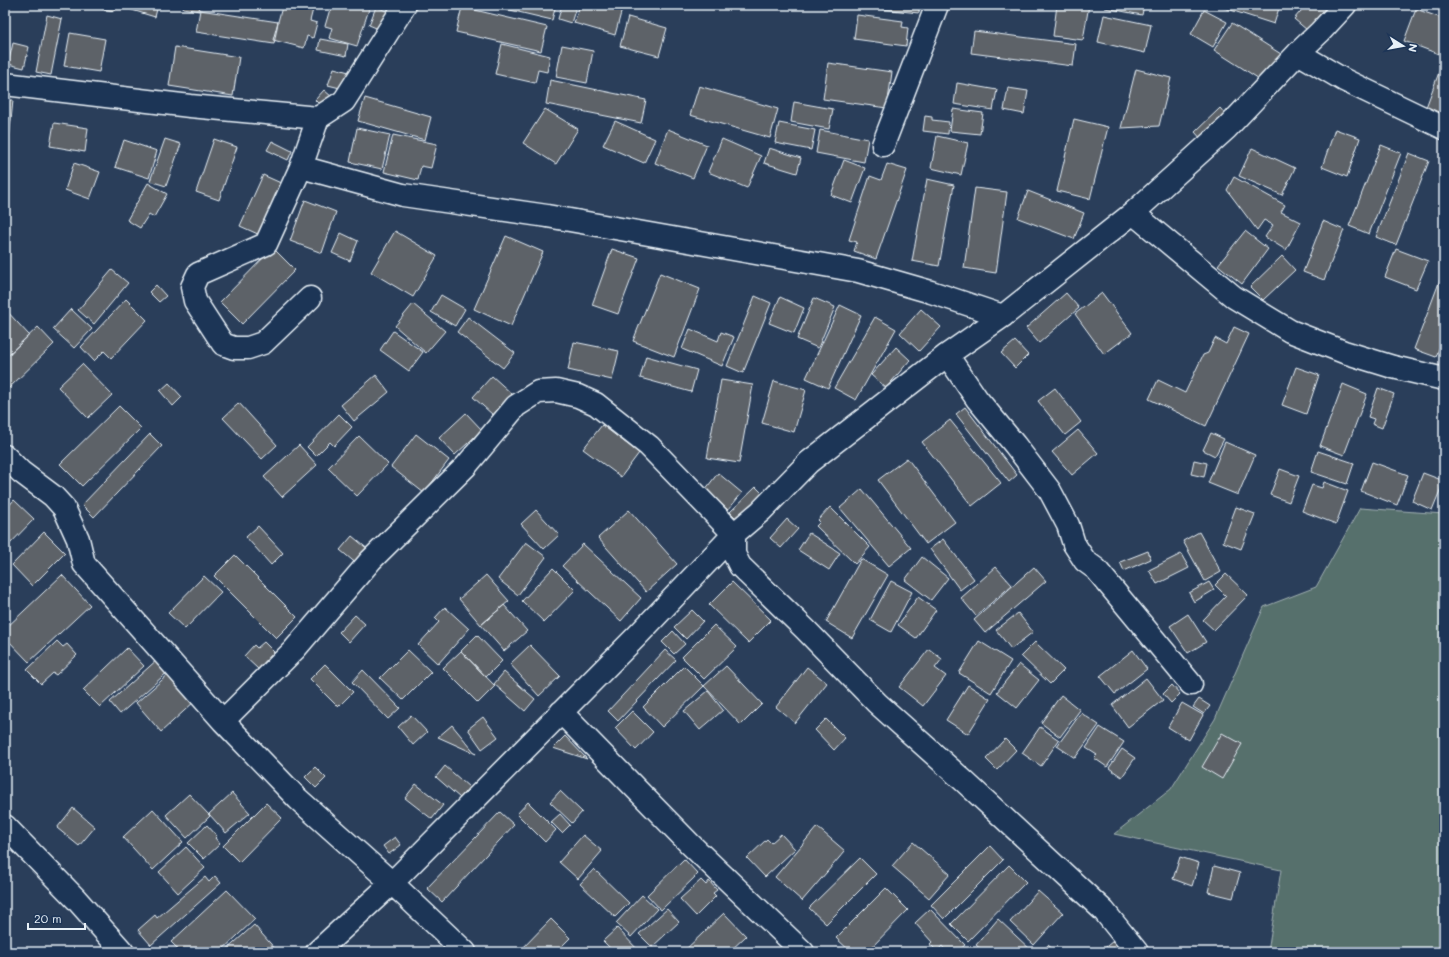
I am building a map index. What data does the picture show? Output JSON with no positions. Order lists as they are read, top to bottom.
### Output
{
  "scale_bar": "20 m",
  "north": "right"
}
